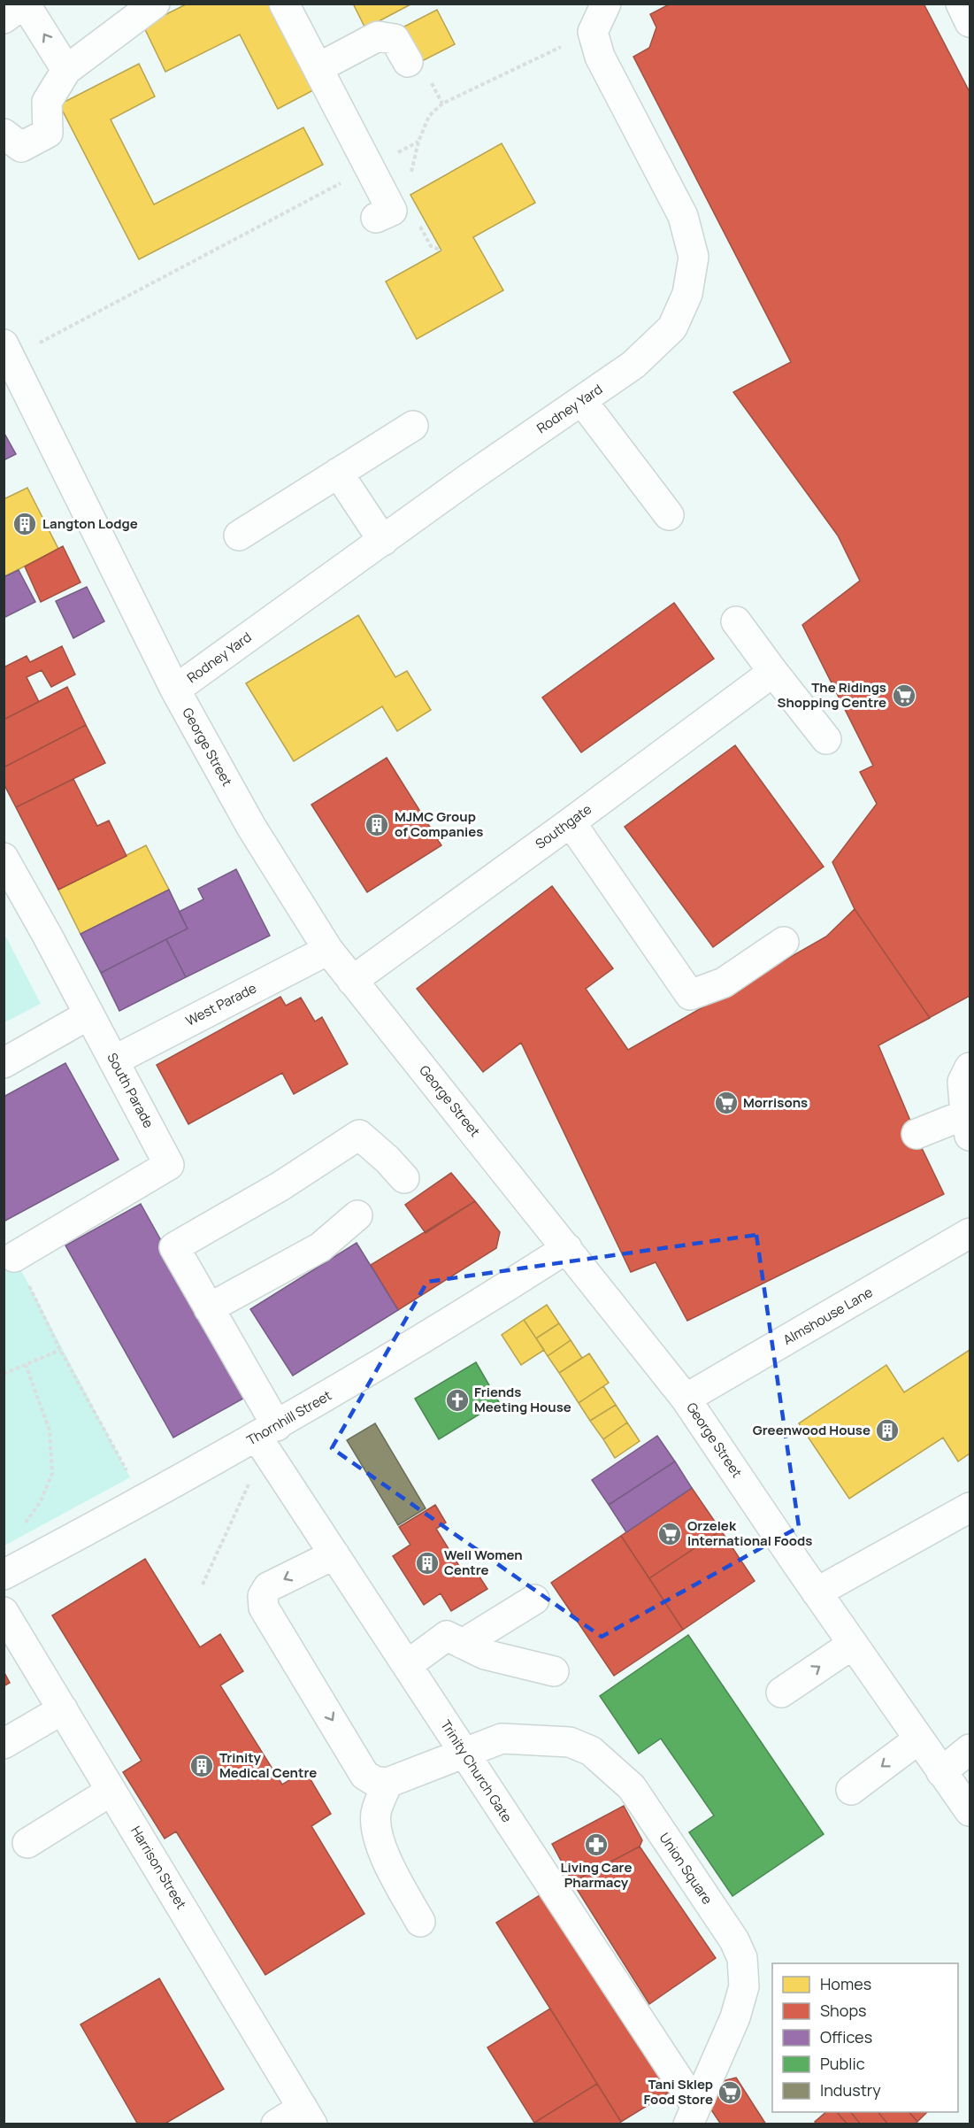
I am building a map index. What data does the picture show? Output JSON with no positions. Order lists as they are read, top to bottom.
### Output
{
  "streets": {
    "street": [
      "Rodney Yard",
      "George Street",
      "Southgate",
      "West Parade",
      "South Parade",
      "Almshouse Lane",
      "Thornhill Street",
      "Trinity Church Gate",
      "Harrison Street",
      "Union Square"
    ]
  },
  "crossings": [
    ["Rodney Yard", "George Street"],
    ["George Street", "Southgate"],
    ["George Street", "West Parade"],
    ["George Street", "Almshouse Lane"],
    ["George Street", "Thornhill Street"],
    ["West Parade", "South Parade"],
    ["Thornhill Street", "Trinity Church Gate"],
    ["Trinity Church Gate", "Union Square"]
  ],
  "places": {
    "building": [
      "Langton Lodge",
      "MJMC Group of Companies",
      "Greenwood House",
      "Well Women Centre",
      "Trinity Medical Centre"
    ],
    "supermarket": [
      "The Ridings Shopping Centre",
      "Morrisons",
      "Orzelek International Foods",
      "Tani Sklep Food Store"
    ],
    "church": ["Friends Meeting House"],
    "pharmacy": ["Living Care Pharmacy"]
  },
  "legend": [
    "Homes",
    "Shops",
    "Offices",
    "Public",
    "Industry"
  ]
}
